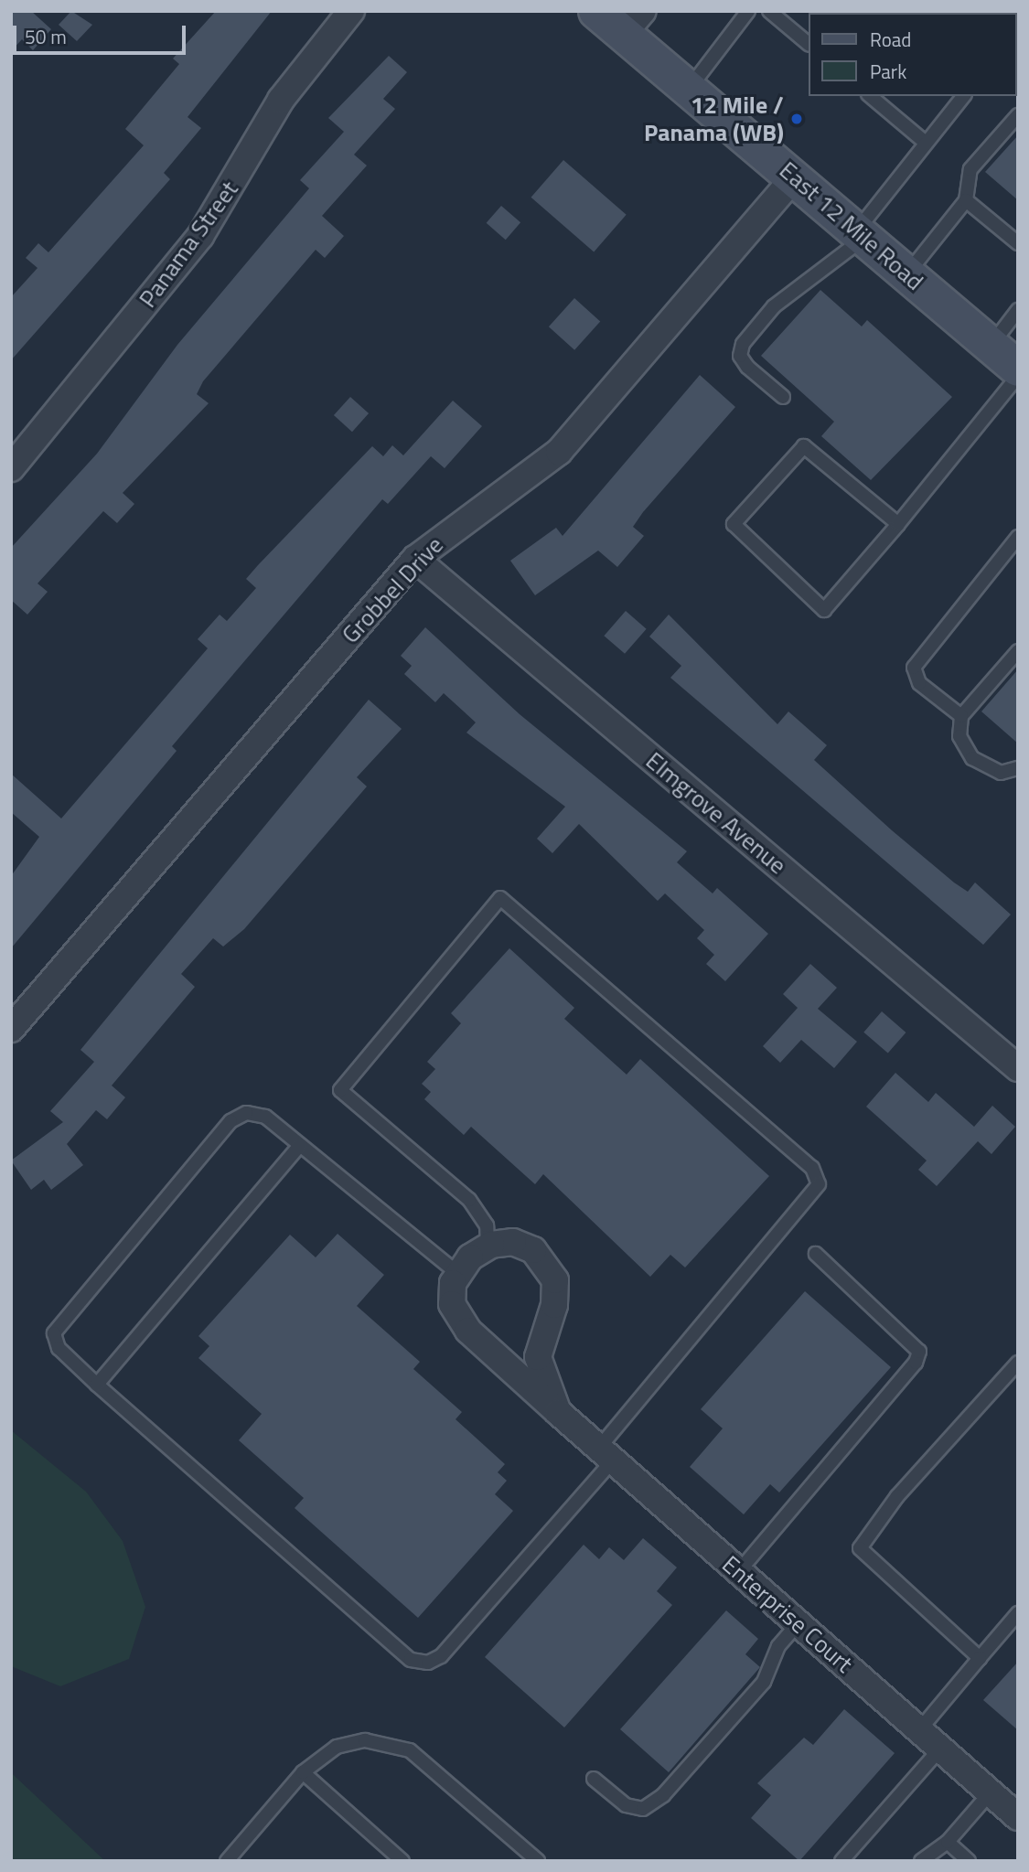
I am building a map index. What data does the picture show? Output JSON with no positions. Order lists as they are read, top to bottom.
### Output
{
  "streets": {
    "main road": ["East 12 Mile Road"],
    "street": [
      "Panama Street",
      "Grobbel Drive",
      "Elmgrove Avenue",
      "Enterprise Court"
    ]
  },
  "crossings": [
    ["East 12 Mile Road", "Grobbel Drive"],
    ["Grobbel Drive", "Elmgrove Avenue"]
  ],
  "places": ["12 Mile / Panama (WB)"],
  "legend": ["Road", "Park"],
  "scale_bar": "50 m"
}
